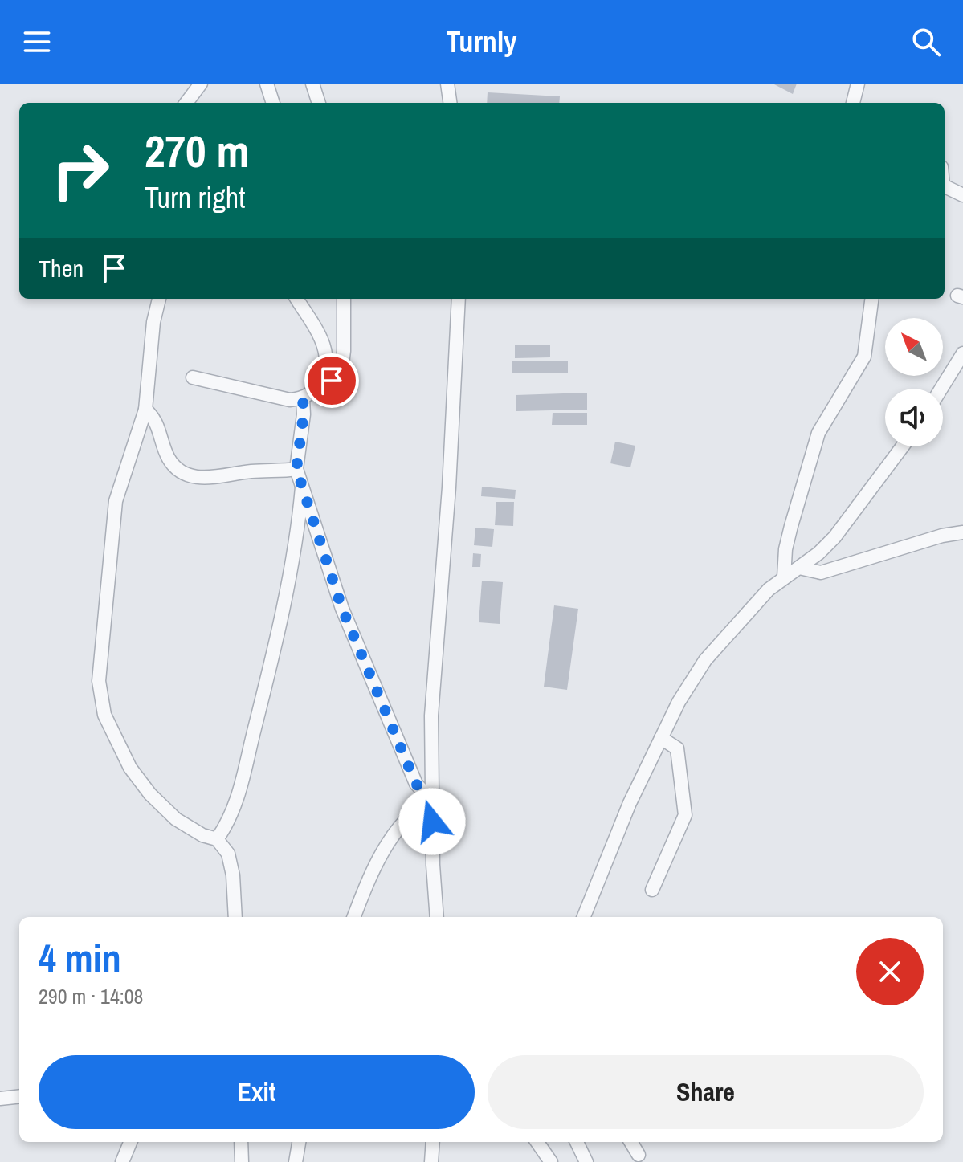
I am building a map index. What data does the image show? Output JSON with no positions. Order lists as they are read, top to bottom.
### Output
{
  "north": "top left",
  "page": {
    "header": "Turnly",
    "turn": ["270 m", "Turn right"],
    "then": "Then",
    "heading": ["4 min", "290 m · 14:08"],
    "buttons": ["Exit", "Share"]
  }
}
